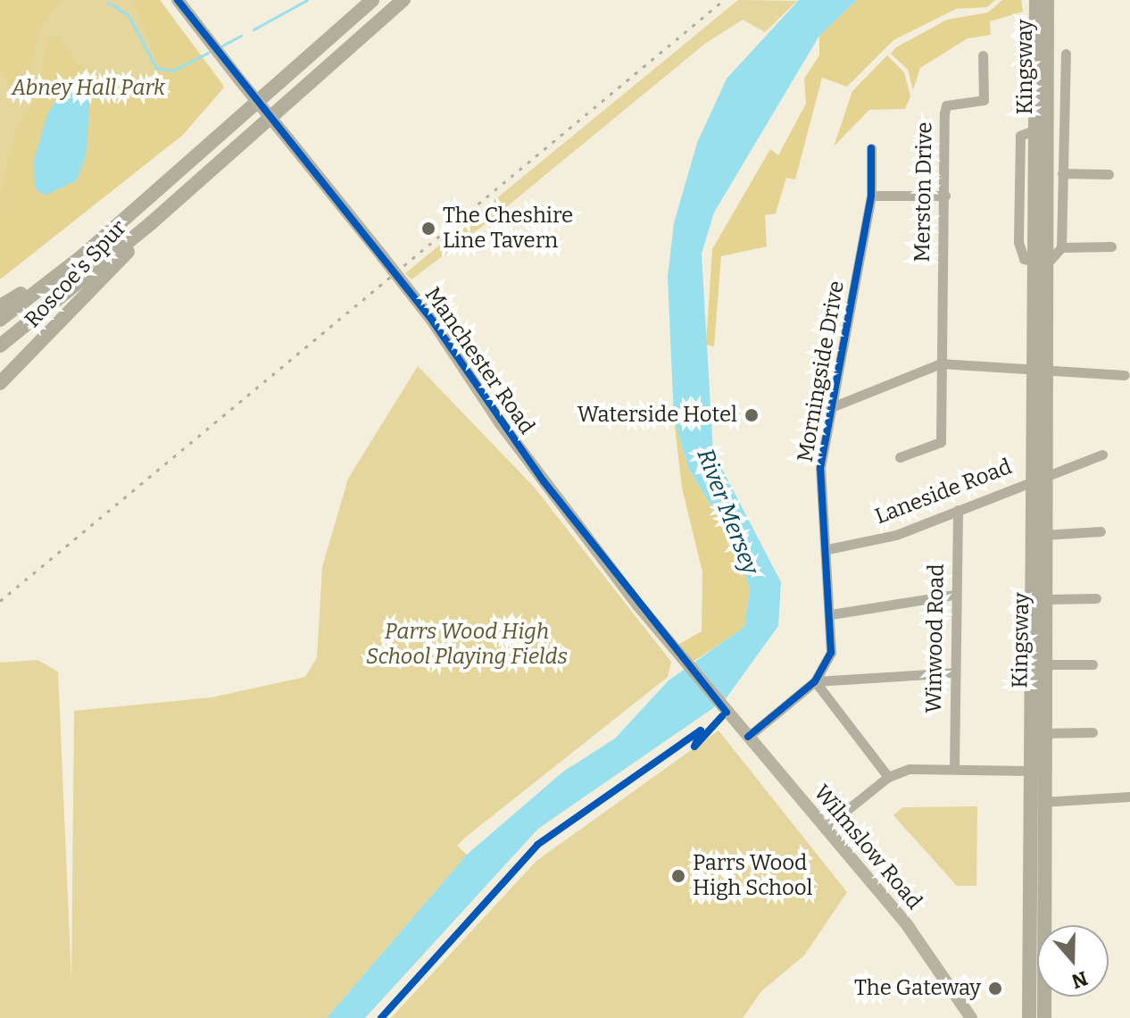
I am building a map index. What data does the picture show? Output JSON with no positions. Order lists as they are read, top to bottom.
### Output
{
  "streets": {
    "highway": ["Kingsway", "Roscoe's Spur"],
    "main road": ["Manchester Road", "Wilmslow Road"],
    "street": [
      "Merston Drive",
      "Morningside Drive",
      "Laneside Road",
      "Winwood Road"
    ]
  },
  "crossings": [
    ["Kingsway", "Laneside Road"],
    ["Manchester Road", "Wilmslow Road"],
    ["Morningside Drive", "Laneside Road"],
    ["Morningside Drive", "Wilmslow Road"],
    ["Laneside Road", "Winwood Road"]
  ],
  "water": ["River Mersey"],
  "parks": ["Abney Hall Park", "Parrs Wood High School Playing Fields"],
  "places": [
    "The Cheshire Line Tavern",
    "Waterside Hotel",
    "Parrs Wood High School",
    "The Gateway"
  ],
  "north": "bottom"
}
